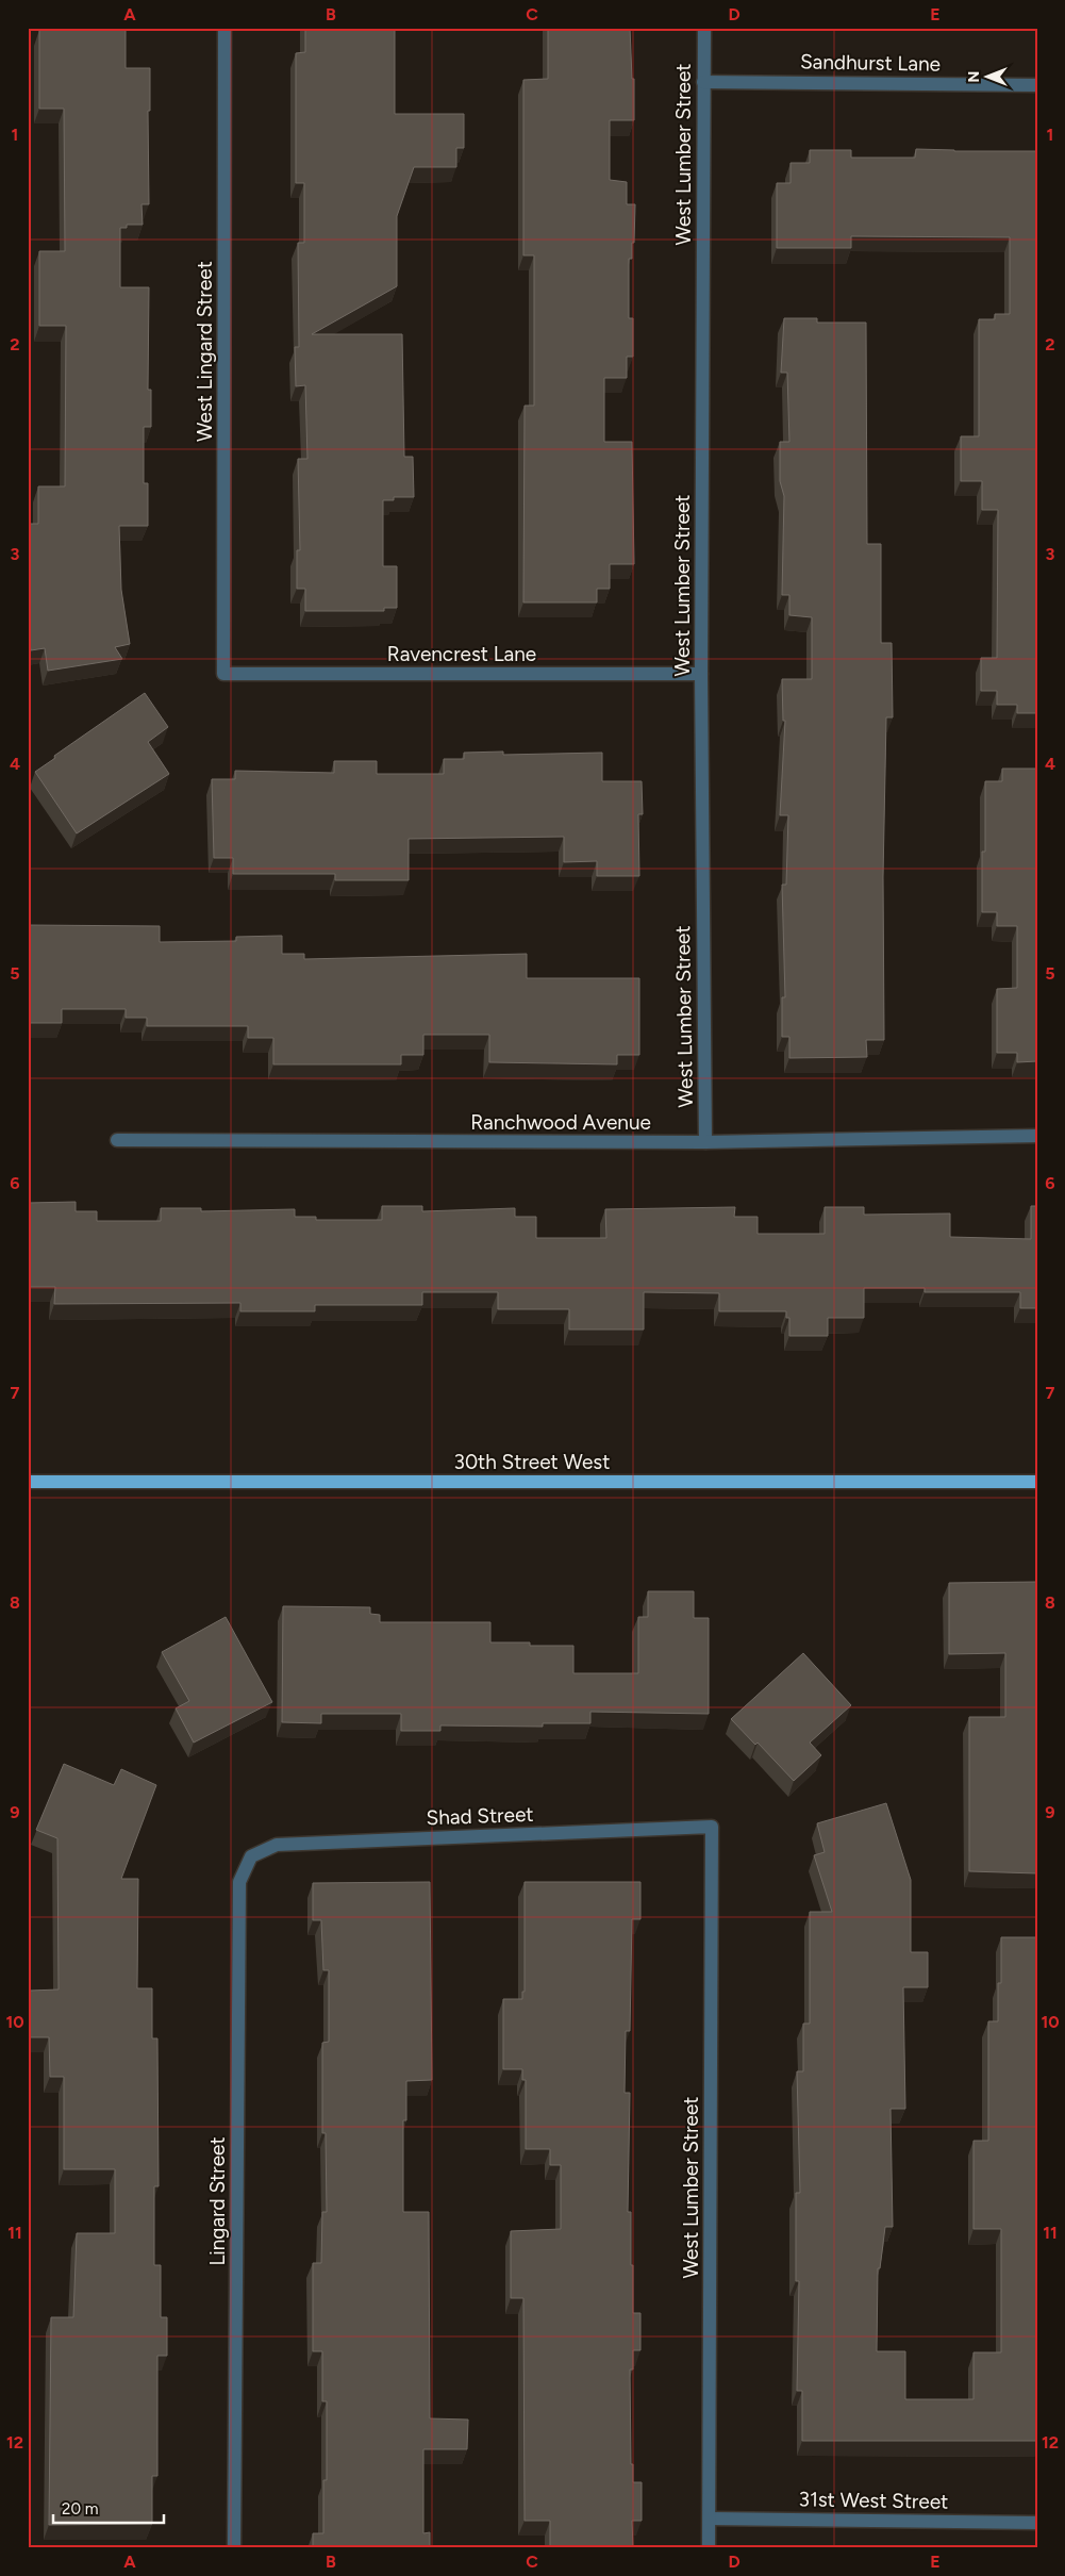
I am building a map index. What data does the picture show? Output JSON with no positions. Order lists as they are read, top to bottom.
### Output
{
  "streets": {
    "main road": ["30th Street West"],
    "street": [
      "Sandhurst Lane",
      "West Lumber Street",
      "West Lingard Street",
      "Ravencrest Lane",
      "Ranchwood Avenue",
      "Shad Street",
      "Lingard Street",
      "31st West Street"
    ]
  },
  "crossings": [
    ["Sandhurst Lane", "West Lumber Street"],
    ["West Lumber Street", "Ravencrest Lane"],
    ["West Lumber Street", "Ranchwood Avenue"],
    ["West Lumber Street", "Shad Street"],
    ["West Lumber Street", "31st West Street"],
    ["West Lingard Street", "Ravencrest Lane"],
    ["Shad Street", "Lingard Street"]
  ],
  "scale_bar": "20 m",
  "north": "left",
  "grid": {
    "columns": [
      "A",
      "B",
      "C",
      "D",
      "E"
    ],
    "rows": [
      "1",
      "2",
      "3",
      "4",
      "5",
      "6",
      "7",
      "8",
      "9",
      "10",
      "11",
      "12"
    ]
  }
}
